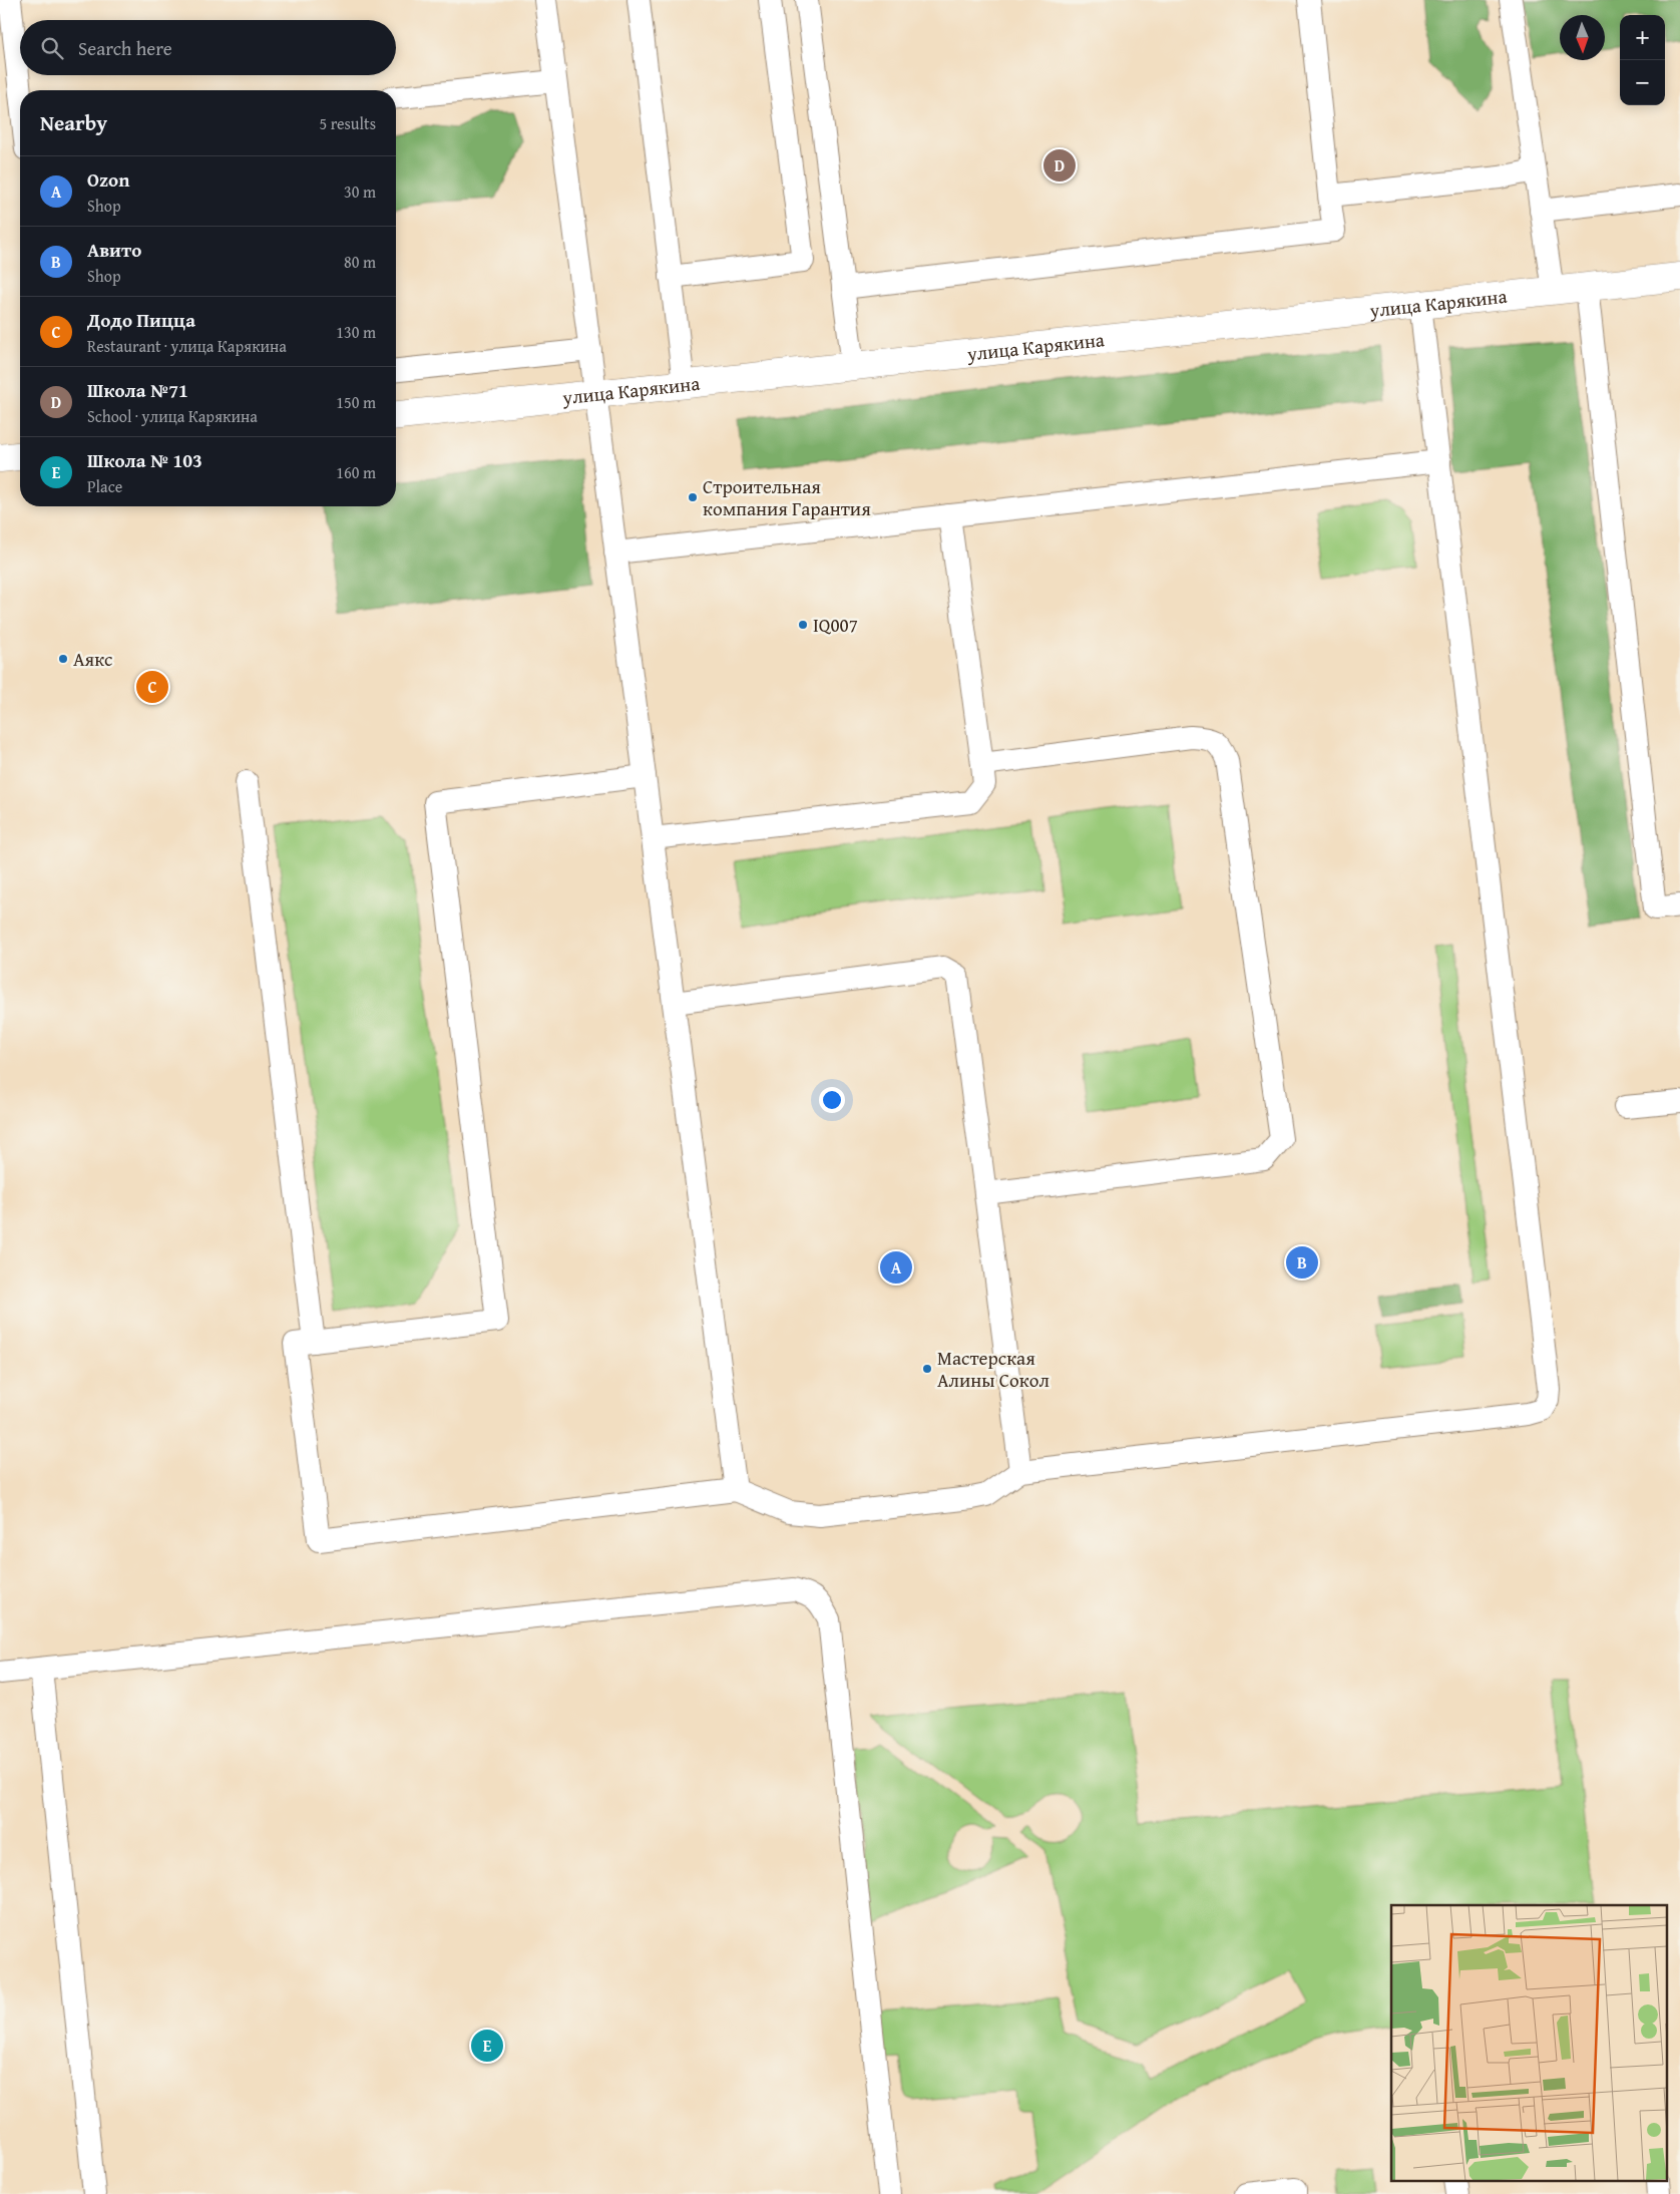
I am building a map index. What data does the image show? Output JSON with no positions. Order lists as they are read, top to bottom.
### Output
{
  "streets": {
    "street": ["улица Карякина"]
  },
  "places": [
    "Строительная компания Гарантия",
    "IQ007",
    "Аякс",
    "Мастерская Алины Сокол"
  ],
  "north": "bottom",
  "page": {
    "map_buttons": ["+", "−"],
    "search": "Search here",
    "heading": ["Nearby", "5 results"],
    "pins": [
      "D",
      "C",
      "B",
      "A",
      "E"
    ],
    "list": [
      {
        "mark": "A",
        "name": "Ozon",
        "note": "Shop",
        "value": "30 m"
      },
      {
        "mark": "B",
        "name": "Авито",
        "note": "Shop",
        "value": "80 m"
      },
      {
        "mark": "C",
        "name": "Додо Пицца",
        "note": "Restaurant · улица Карякина",
        "value": "130 m"
      },
      {
        "mark": "D",
        "name": "Школа №71",
        "note": "School · улица Карякина",
        "value": "150 m"
      },
      {
        "mark": "E",
        "name": "Школа № 103",
        "note": "Place",
        "value": "160 m"
      }
    ]
  }
}
